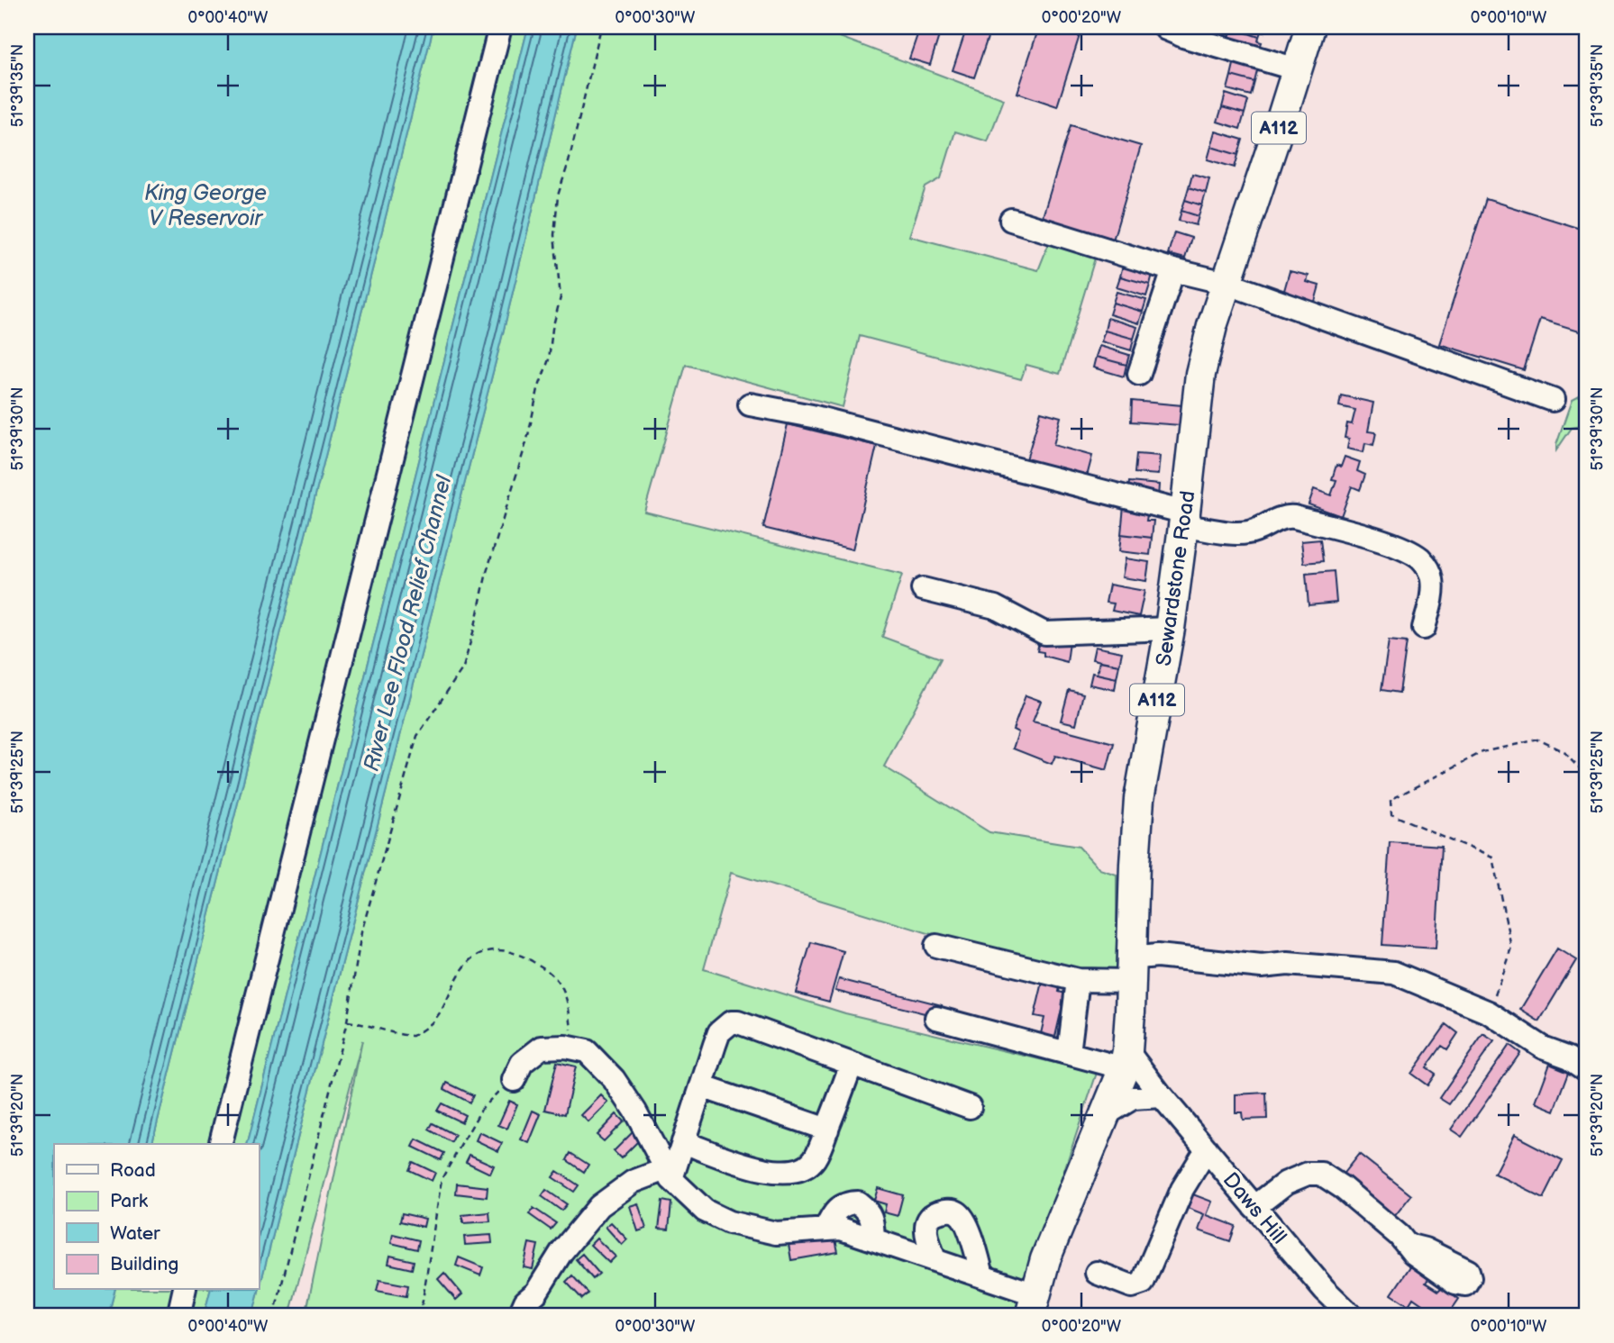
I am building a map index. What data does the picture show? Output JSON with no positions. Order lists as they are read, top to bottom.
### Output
{
  "streets": {
    "main road": ["A112", "Sewardstone Road"],
    "street": ["Daws Hill"]
  },
  "crossings": [
    ["Sewardstone Road", "Daws Hill"]
  ],
  "water": ["King George V Reservoir", "River Lee Flood Relief Channel"],
  "legend": [
    "Road",
    "Park",
    "Water",
    "Building"
  ],
  "coordinates": [
    "0°00'40\"W",
    "0°00'30\"W",
    "0°00'20\"W",
    "0°00'10\"W",
    "51°39'35\"N",
    "51°39'30\"N",
    "51°39'25\"N",
    "51°39'20\"N"
  ]
}
